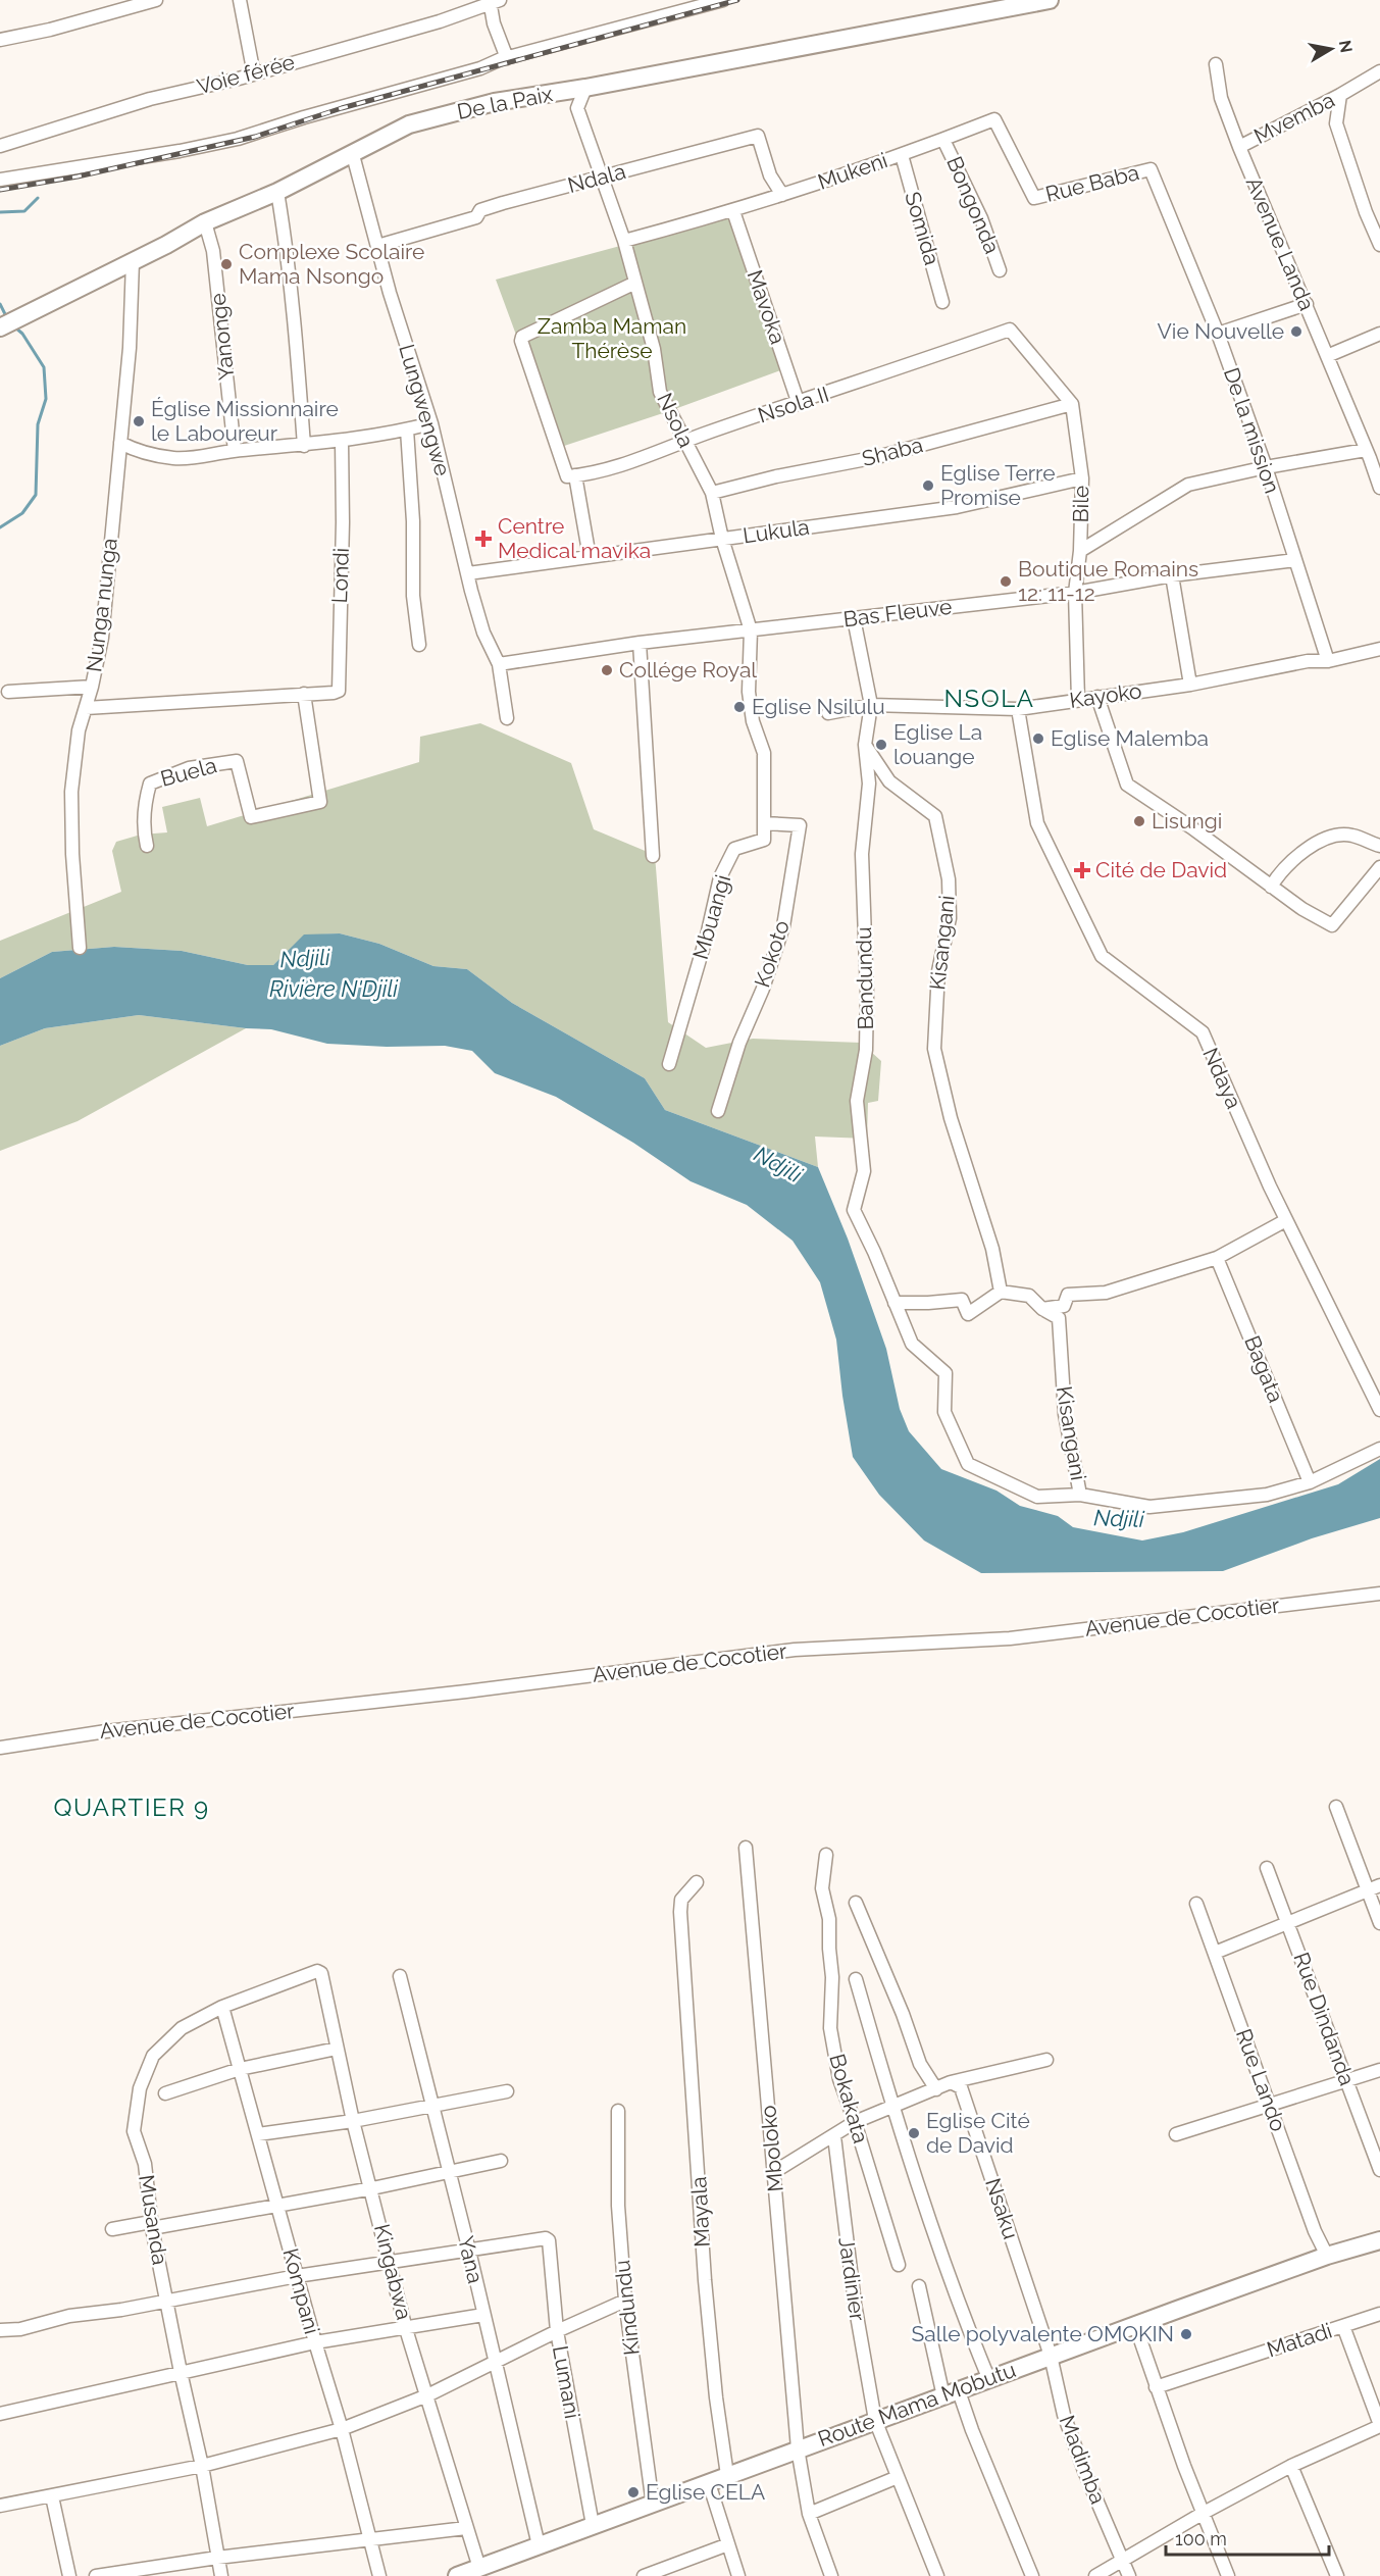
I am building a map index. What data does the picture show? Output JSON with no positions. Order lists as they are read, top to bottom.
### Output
{
  "streets": {
    "street": [
      "Voie férée",
      "De la Paix",
      "Mvemba",
      "Mukeni",
      "Ndala",
      "Rue Baba",
      "Bongonda",
      "Somida",
      "Avenue Landa",
      "Mavoka",
      "Yanonge",
      "Nsola II",
      "Lungwengwe",
      "Nsola",
      "De la mission",
      "Shaba",
      "Bile",
      "Lukula",
      "Londi",
      "Nunga nunga",
      "Bas Fleuve",
      "Kayoko",
      "Buela",
      "Mbuangi",
      "Kisangani",
      "Kokoto",
      "Bandundu",
      "Ndaya",
      "Bagata",
      "Avenue de Cocotier",
      "Rue Dindanda",
      "Rue Lando",
      "Bokakata",
      "Mboloko",
      "Nsaku",
      "Mayala",
      "Musanda",
      "Yana",
      "Kingabwa",
      "Jardinier",
      "Kompani",
      "Kindundu",
      "Matadi",
      "Lumani",
      "Route Mama Mobutu",
      "Madimba"
    ]
  },
  "crossings": [
    ["De la Paix", "Yanonge"],
    ["De la Paix", "Lungwengwe"],
    ["De la Paix", "Nsola"],
    ["De la Paix", "Nunga nunga"],
    ["Mvemba", "Avenue Landa"],
    ["Mukeni", "Ndala"],
    ["Mukeni", "Rue Baba"],
    ["Mukeni", "Bongonda"],
    ["Mukeni", "Somida"],
    ["Mukeni", "Mavoka"],
    ["Mukeni", "Nsola"],
    ["Ndala", "Lungwengwe"],
    ["Ndala", "Nsola"],
    ["Rue Baba", "De la mission"],
    ["Mavoka", "Nsola II"],
    ["Nsola II", "Nsola"],
    ["Nsola II", "Shaba"],
    ["Nsola II", "Bile"],
    ["Lungwengwe", "Lukula"],
    ["Lungwengwe", "Bas Fleuve"],
    ["Nsola", "Shaba"],
    ["Nsola", "Lukula"],
    ["Nsola", "Bas Fleuve"],
    ["Nsola", "Mbuangi"],
    ["Nsola", "Kokoto"],
    ["De la mission", "Bas Fleuve"],
    ["De la mission", "Kayoko"],
    ["Shaba", "Bile"],
    ["Bile", "Lukula"],
    ["Bile", "Bas Fleuve"],
    ["Bile", "Kayoko"],
    ["Londi", "Buela"],
    ["Kayoko", "Ndaya"],
    ["Mbuangi", "Kokoto"],
    ["Kisangani", "Bandundu"],
    ["Rue Lando", "Route Mama Mobutu"],
    ["Mboloko", "Route Mama Mobutu"],
    ["Nsaku", "Route Mama Mobutu"],
    ["Nsaku", "Madimba"],
    ["Mayala", "Route Mama Mobutu"],
    ["Musanda", "Kingabwa"],
    ["Musanda", "Kompani"],
    ["Yana", "Lumani"],
    ["Yana", "Route Mama Mobutu"],
    ["Kingabwa", "Route Mama Mobutu"],
    ["Jardinier", "Route Mama Mobutu"],
    ["Kindundu", "Route Mama Mobutu"],
    ["Lumani", "Route Mama Mobutu"],
    ["Route Mama Mobutu", "Madimba"]
  ],
  "districts": ["NSOLA", "QUARTIER 9"],
  "water": ["Ndjili", "Rivière N'Djili"],
  "parks": ["Zamba Maman Thérèse"],
  "places": {
    "other": [
      "Complexe Scolaire Mama Nsongo",
      "Vie Nouvelle",
      "Église Missionnaire le Laboureur",
      "Eglise Terre Promise",
      "Boutique Romains 12: 11-12",
      "Collége Royal",
      "Eglise Nsilulu",
      "Eglise Malemba",
      "Eglise La louange",
      "Lisungi",
      "Eglise Cité de David",
      "Salle polyvalente OMOKIN",
      "Eglise CELA"
    ],
    "health": ["Centre Medical mavika", "Cité de David"]
  },
  "scale_bar": "100 m",
  "north": "right"
}
